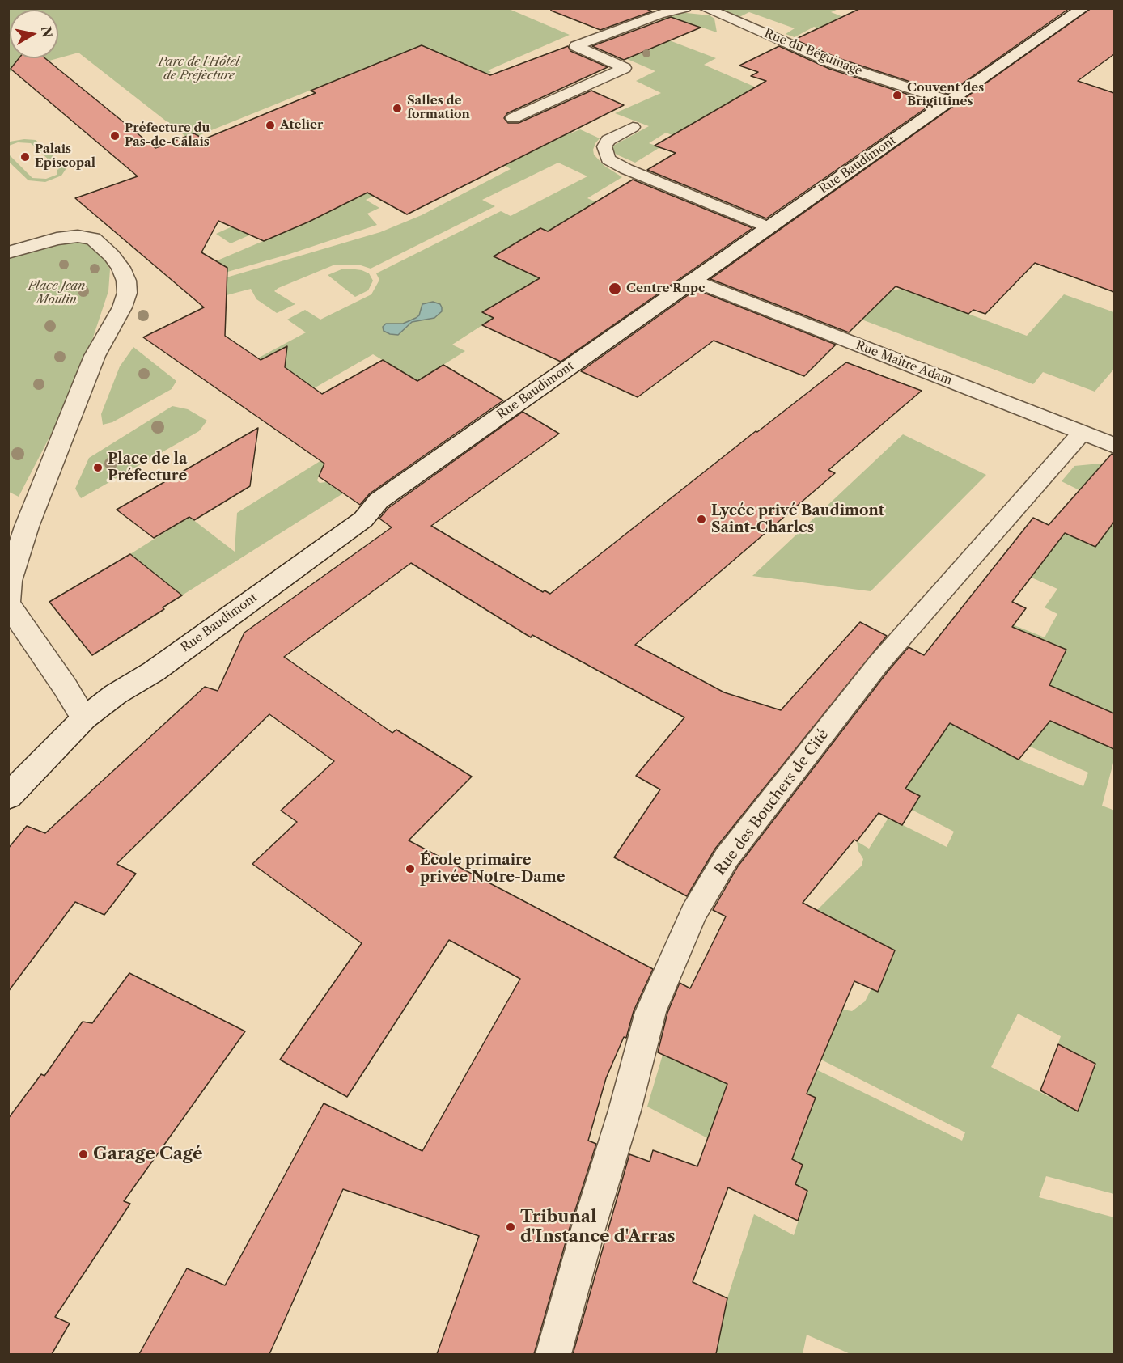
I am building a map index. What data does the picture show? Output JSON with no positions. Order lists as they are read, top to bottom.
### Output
{
  "streets": {
    "street": ["Rue Baudimont", "Rue Maître Adam"],
    "lane": ["Rue du Béguinage", "Rue des Bouchers de Cité"]
  },
  "crossings": [
    ["Rue du Béguinage", "Rue Baudimont"],
    ["Rue Baudimont", "Rue Maître Adam"],
    ["Rue Maître Adam", "Rue des Bouchers de Cité"]
  ],
  "parks": ["Parc de l'Hôtel de Préfecture", "Place Jean Moulin"],
  "places": [
    "Couvent des Brigittines",
    "Salles de formation",
    "Atelier",
    "Préfecture du Pas-de-Calais",
    "Palais Episcopal",
    "Centre Rnpc",
    "Place de la Préfecture",
    "Lycée privé Baudimont Saint-Charles",
    "École primaire privée Notre-Dame",
    "Garage Cagé",
    "Tribunal d'Instance d'Arras"
  ],
  "north": "right"
}
